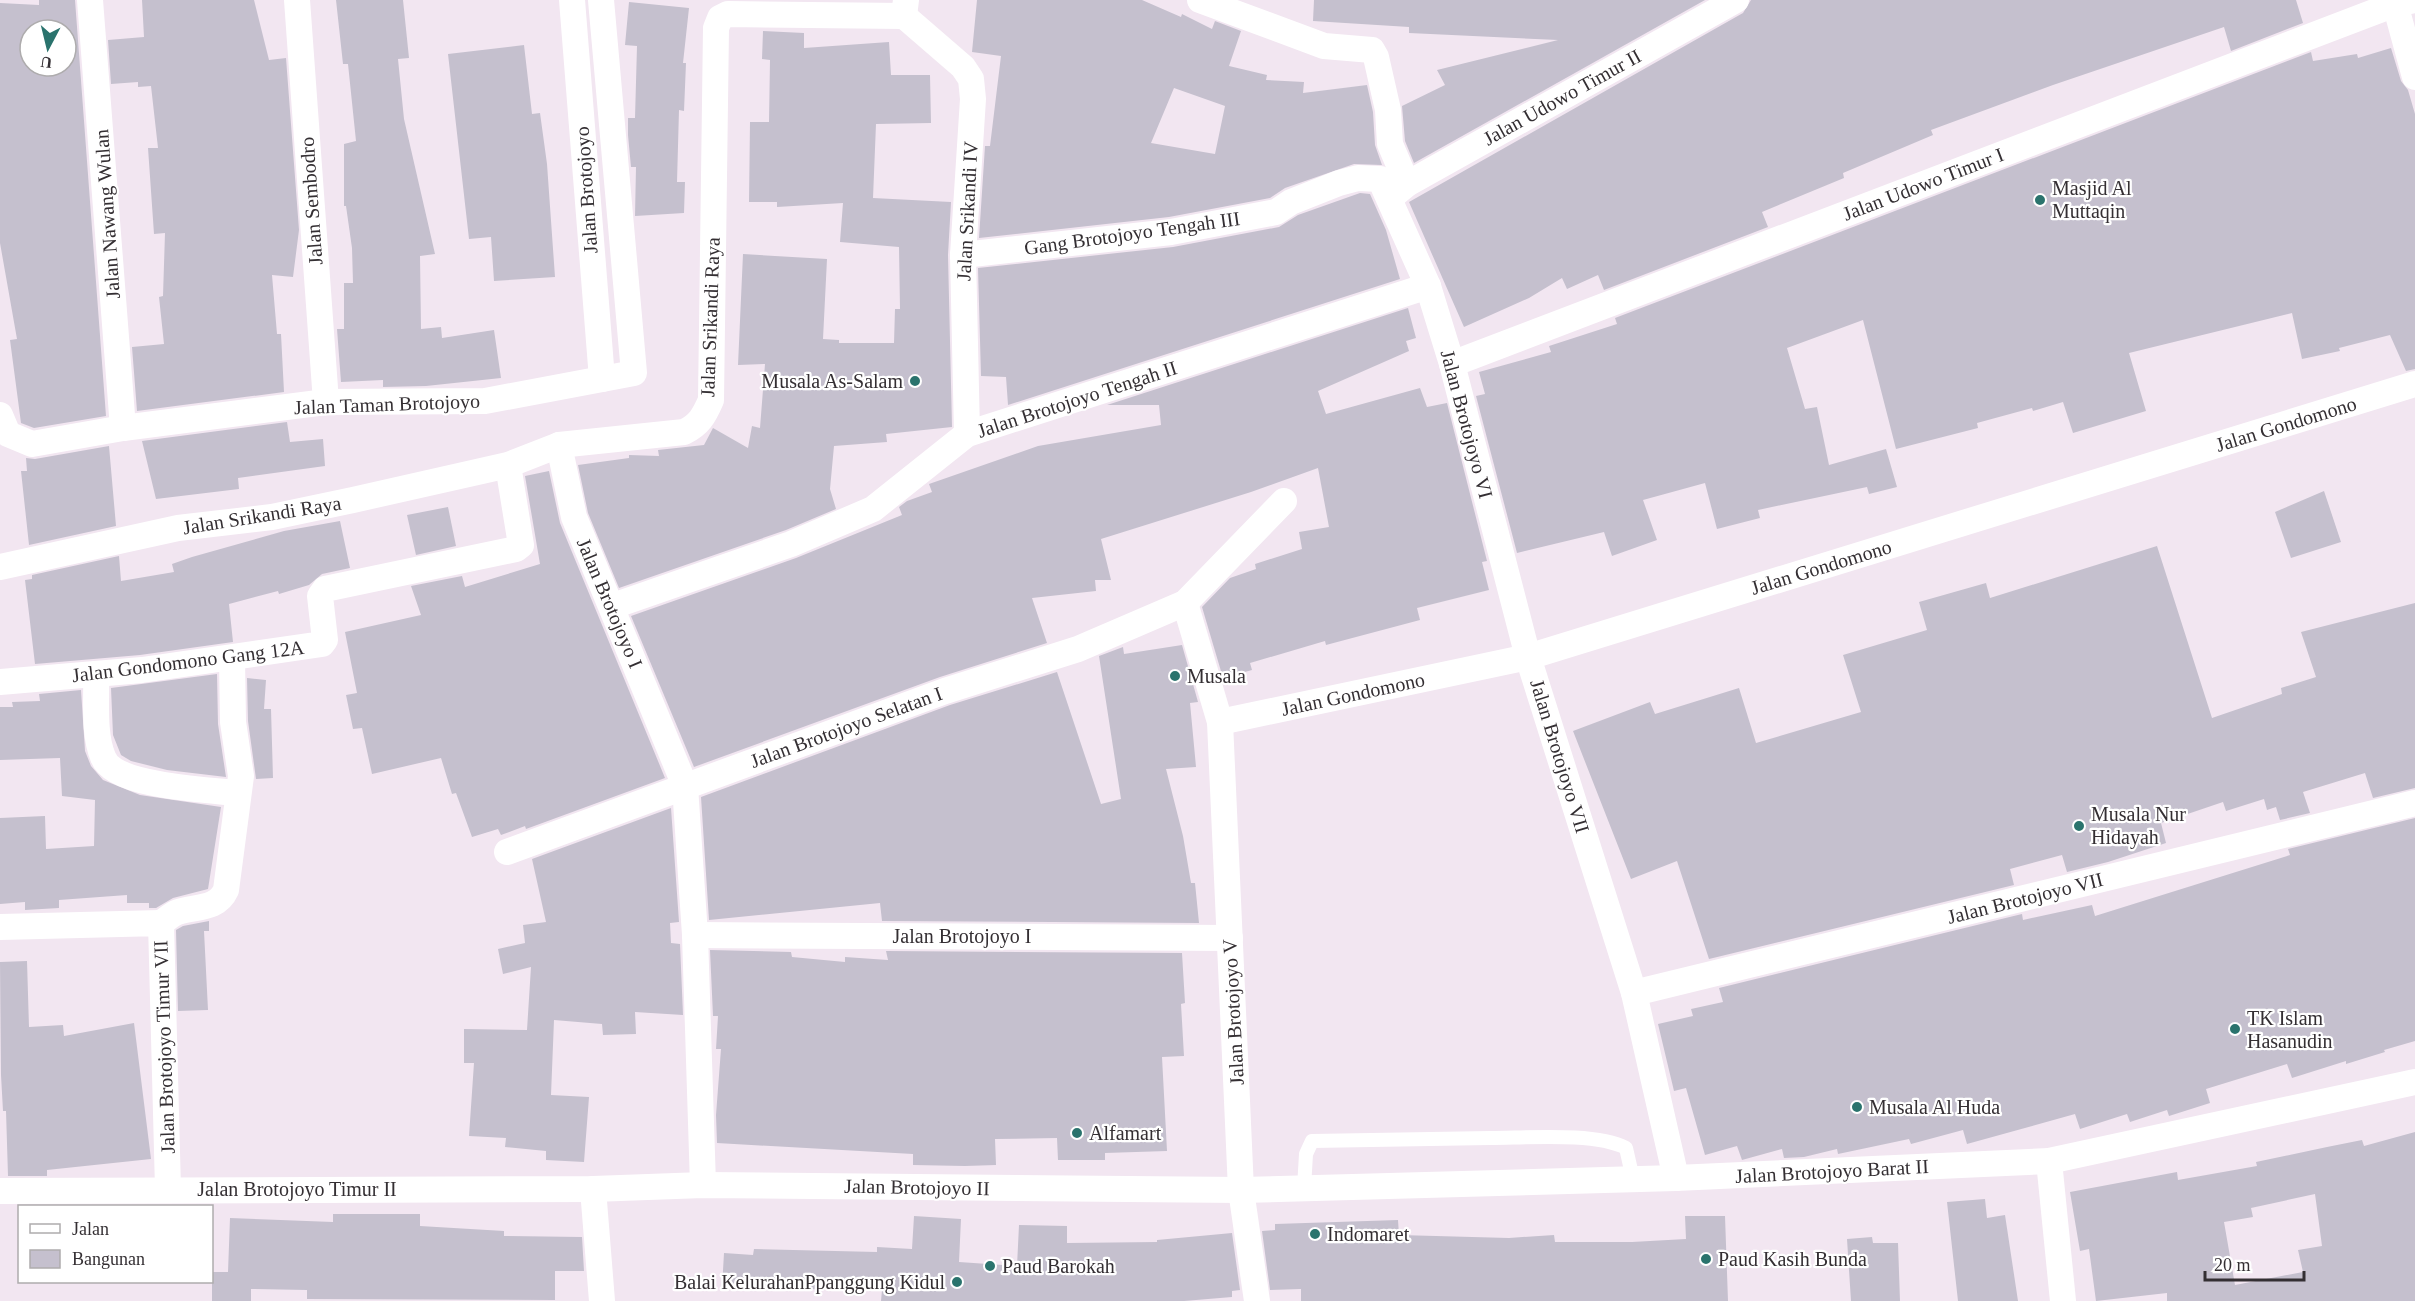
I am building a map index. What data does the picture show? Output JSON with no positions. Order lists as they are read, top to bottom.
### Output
{
  "streets": {
    "street": [
      "Jalan Udowo Timur II",
      "Jalan Udowo Timur I",
      "Jalan Brotojoyo",
      "Jalan Sembodro",
      "Jalan Srikandi IV",
      "Jalan Nawang Wulan",
      "Gang Brotojoyo Tengah III",
      "Jalan Srikandi Raya",
      "Jalan Brotojoyo Tengah II",
      "Jalan Taman Brotojoyo",
      "Jalan Brotojoyo VI",
      "Jalan Gondomono",
      "Jalan Brotojoyo I",
      "Jalan Gondomono Gang 12A",
      "Jalan Brotojoyo Selatan I",
      "Jalan Brotojoyo VII",
      "Jalan Brotojoyo V",
      "Jalan Brotojoyo Timur VII",
      "Jalan Brotojoyo Barat II",
      "Jalan Brotojoyo II",
      "Jalan Brotojoyo Timur II"
    ]
  },
  "crossings": [
    ["Jalan Udowo Timur II", "Gang Brotojoyo Tengah III"],
    ["Jalan Udowo Timur II", "Jalan Brotojoyo VI"],
    ["Jalan Udowo Timur I", "Jalan Brotojoyo VI"],
    ["Jalan Brotojoyo", "Jalan Taman Brotojoyo"],
    ["Jalan Sembodro", "Jalan Taman Brotojoyo"],
    ["Jalan Srikandi IV", "Gang Brotojoyo Tengah III"],
    ["Jalan Srikandi IV", "Jalan Srikandi Raya"],
    ["Jalan Srikandi IV", "Jalan Brotojoyo Tengah II"],
    ["Jalan Nawang Wulan", "Jalan Taman Brotojoyo"],
    ["Gang Brotojoyo Tengah III", "Jalan Brotojoyo VI"],
    ["Jalan Srikandi Raya", "Jalan Brotojoyo I"],
    ["Jalan Srikandi Raya", "Jalan Gondomono Gang 12A"],
    ["Jalan Brotojoyo Tengah II", "Jalan Brotojoyo VI"],
    ["Jalan Brotojoyo Tengah II", "Jalan Brotojoyo I"],
    ["Jalan Brotojoyo VI", "Jalan Gondomono"],
    ["Jalan Brotojoyo VI", "Jalan Brotojoyo VII"],
    ["Jalan Gondomono", "Jalan Brotojoyo VII"],
    ["Jalan Gondomono", "Jalan Brotojoyo V"],
    ["Jalan Brotojoyo I", "Jalan Brotojoyo Selatan I"],
    ["Jalan Brotojoyo I", "Jalan Brotojoyo V"],
    ["Jalan Brotojoyo I", "Jalan Brotojoyo II"],
    ["Jalan Brotojoyo Selatan I", "Jalan Brotojoyo V"],
    ["Jalan Brotojoyo VII", "Jalan Brotojoyo Barat II"],
    ["Jalan Brotojoyo V", "Jalan Brotojoyo Barat II"],
    ["Jalan Brotojoyo V", "Jalan Brotojoyo II"],
    ["Jalan Brotojoyo Timur VII", "Jalan Brotojoyo Timur II"],
    ["Jalan Brotojoyo Barat II", "Jalan Brotojoyo II"],
    ["Jalan Brotojoyo II", "Jalan Brotojoyo Timur II"]
  ],
  "places": [
    "Masjid Al Muttaqin",
    "Musala As-Salam",
    "Musala",
    "Musala Nur Hidayah",
    "TK Islam Hasanudin",
    "Musala Al Huda",
    "Alfamart",
    "Indomaret",
    "Paud Kasih Bunda",
    "Paud Barokah",
    "Balai KelurahanPpanggung Kidul"
  ],
  "legend": ["Jalan", "Bangunan"],
  "scale_bar": "20 m",
  "north": "bottom"
}
